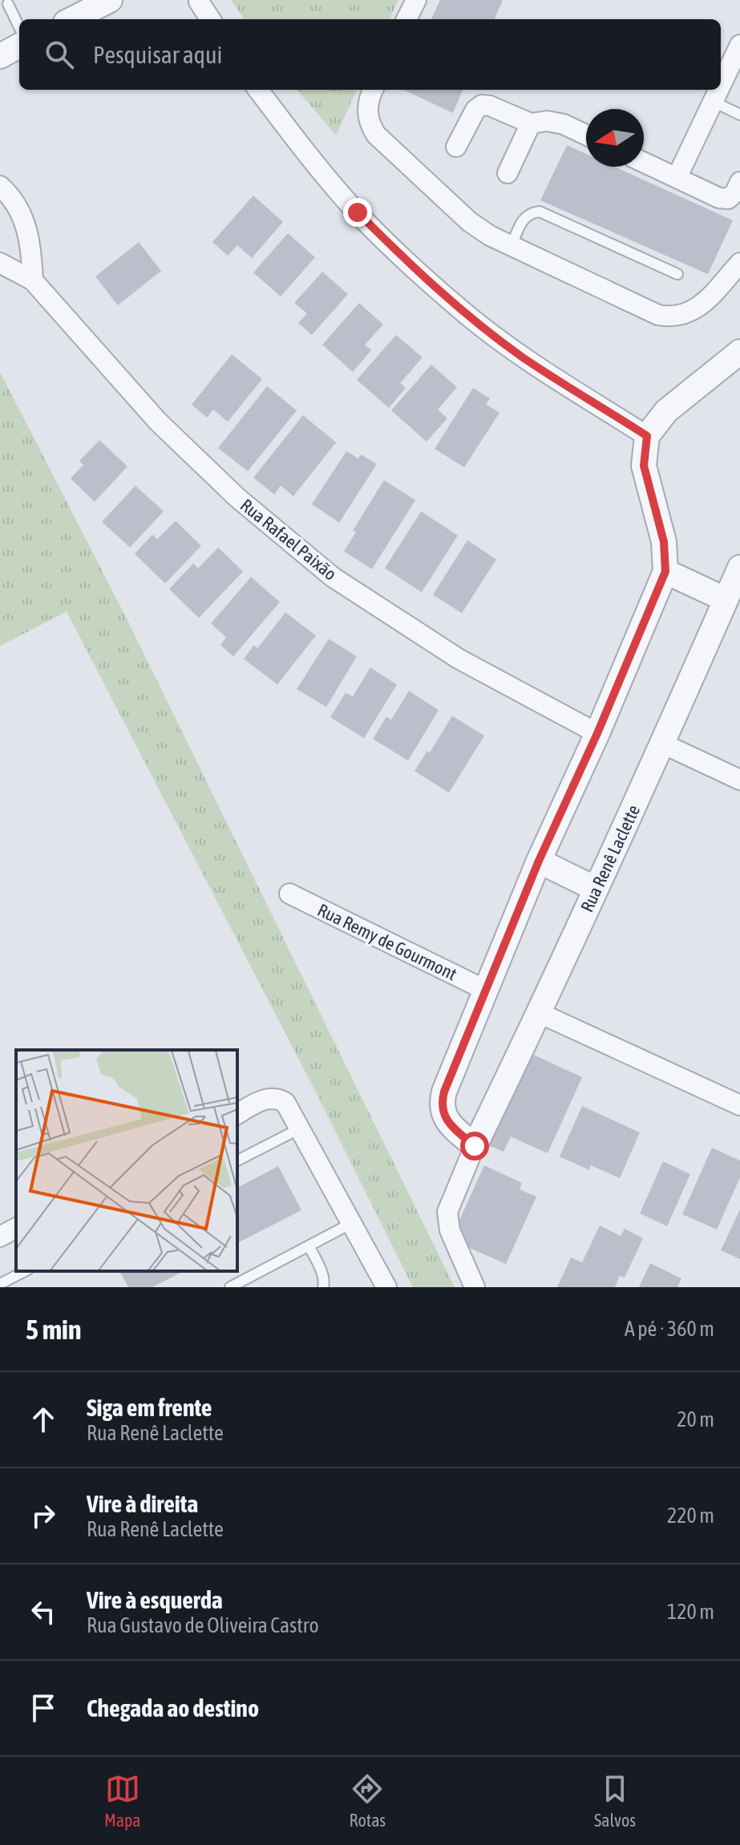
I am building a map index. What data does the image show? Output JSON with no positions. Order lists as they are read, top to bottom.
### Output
{
  "streets": {
    "street": ["Rua Rafael Paixão", "Rua Renê Laclette", "Rua Remy de Gourmont"]
  },
  "north": "left",
  "page": {
    "search": "Pesquisar aqui",
    "heading": ["5 min", "A pé · 360 m"],
    "list": [
      ["Siga em frente", "Rua Renê Laclette", "20 m"],
      ["Vire à direita", "Rua Renê Laclette", "220 m"],
      ["Vire à esquerda", "Rua Gustavo de Oliveira Castro", "120 m"],
      "Chegada ao destino"
    ],
    "nav": ["Mapa", "Rotas", "Salvos"]
  }
}
